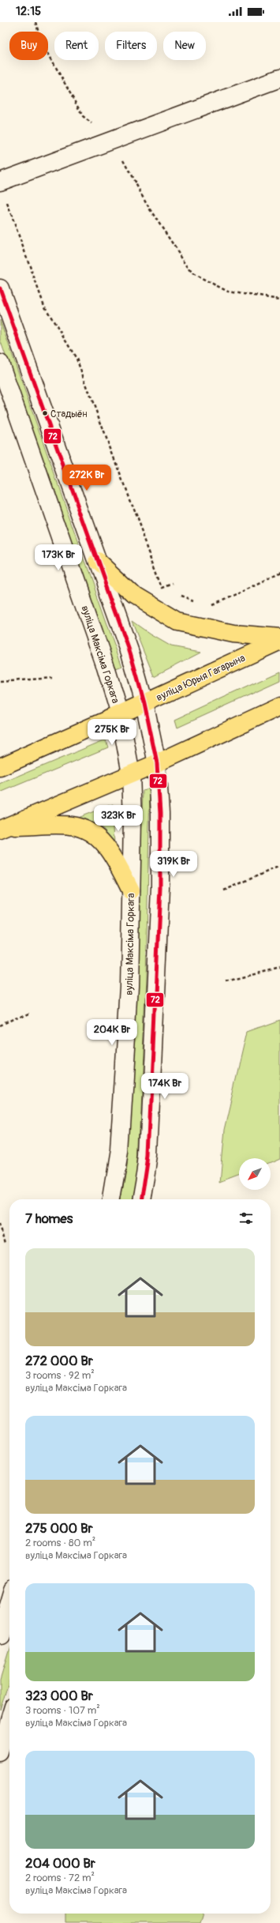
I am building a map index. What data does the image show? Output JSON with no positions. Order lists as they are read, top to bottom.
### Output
{
  "streets": {
    "main road": ["вуліца Юрыя Гагарына"],
    "street": ["вуліца Максіма Горкага"]
  },
  "crossings": [
    ["вуліца Максіма Горкага", "вуліца Юрыя Гагарына"]
  ],
  "places": ["Стадыён"],
  "lines": ["transit line 72"],
  "north": "bottom left",
  "page": {
    "status": "12:15",
    "chip": [
      "Buy",
      "Rent",
      "Filters",
      "New"
    ],
    "price": [
      "272K Br",
      "173K Br",
      "275K Br",
      "323K Br",
      "319K Br",
      "204K Br",
      "174K Br"
    ],
    "heading": "7 homes",
    "list": [
      {
        "name": "272 000 Br",
        "note": "3 rooms · 92 m² · вуліца Максіма Горкага"
      },
      {
        "name": "275 000 Br",
        "note": "2 rooms · 80 m² · вуліца Максіма Горкага"
      },
      {
        "name": "323 000 Br",
        "note": "3 rooms · 107 m² · вуліца Максіма Горкага"
      },
      {
        "name": "204 000 Br",
        "note": "2 rooms · 72 m² · вуліца Максіма Горкага"
      }
    ]
  }
}
